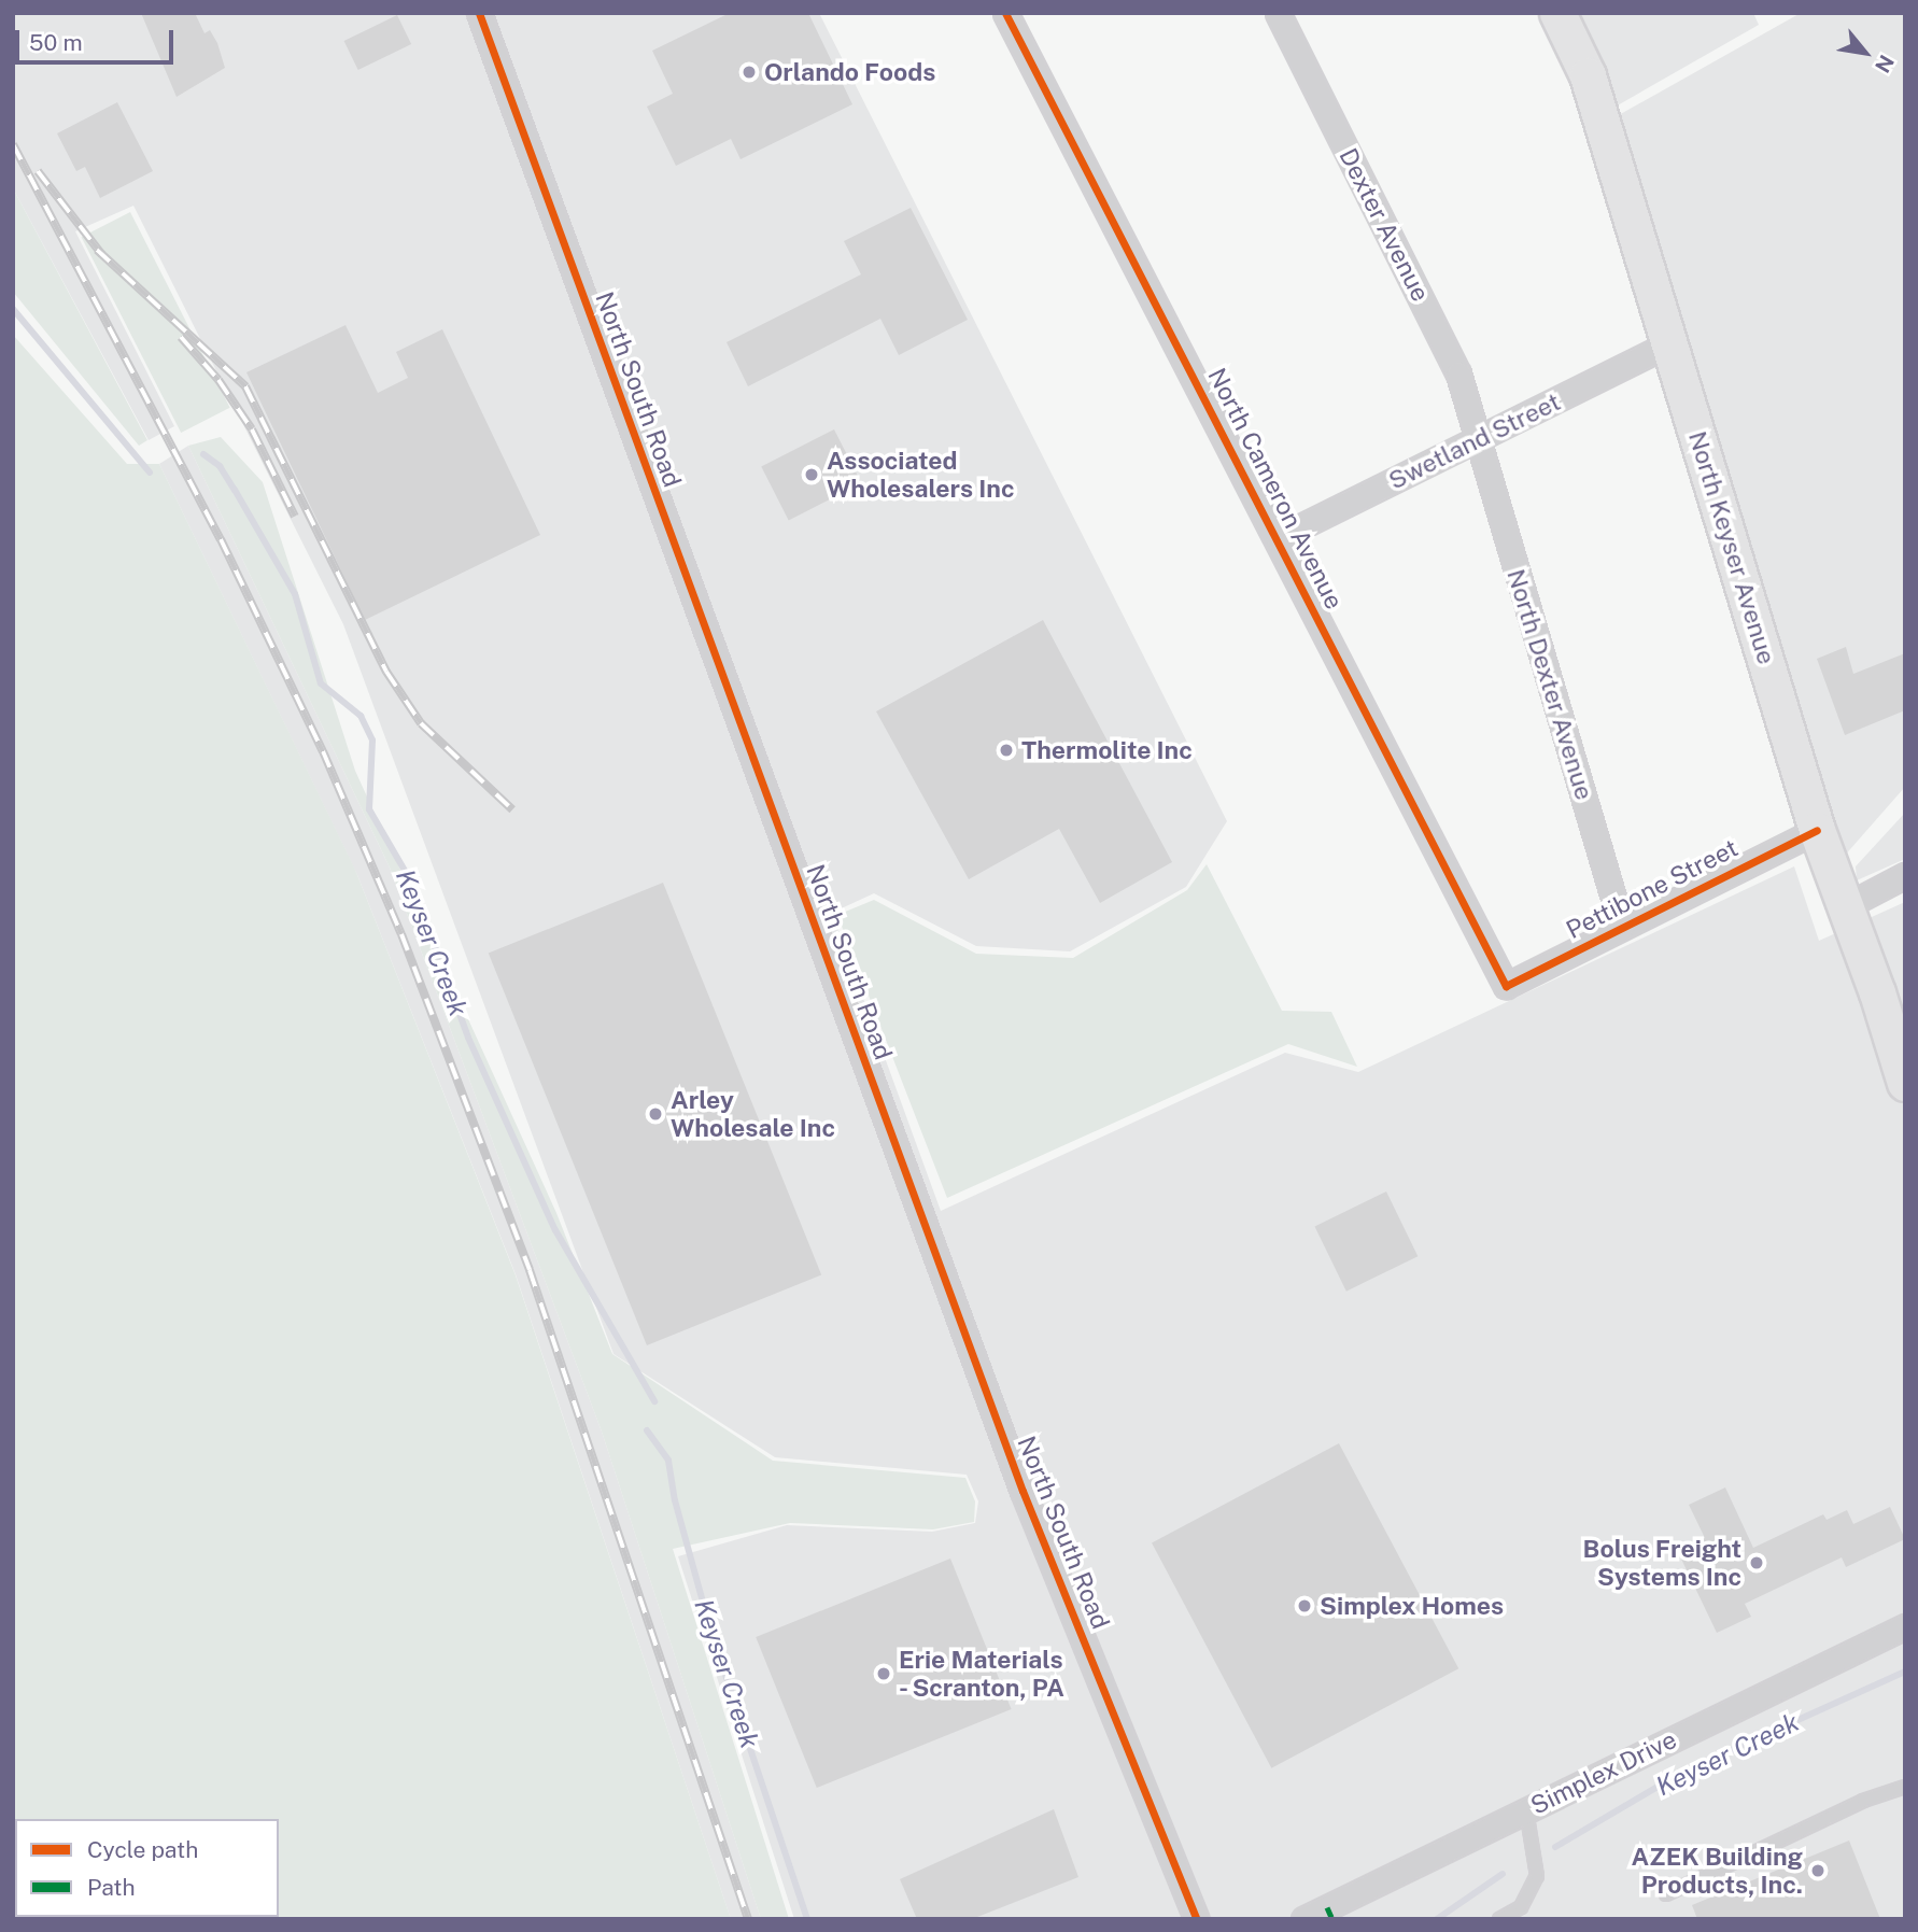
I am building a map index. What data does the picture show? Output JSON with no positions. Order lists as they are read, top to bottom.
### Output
{
  "streets": {
    "main road": ["North Keyser Avenue"],
    "street": [
      "Dexter Avenue",
      "North South Road",
      "Swetland Street",
      "North Cameron Avenue",
      "North Dexter Avenue",
      "Pettibone Street",
      "Simplex Drive"
    ]
  },
  "crossings": [
    ["Dexter Avenue", "Swetland Street"],
    ["Dexter Avenue", "North Dexter Avenue"],
    ["Swetland Street", "North Cameron Avenue"],
    ["Swetland Street", "North Keyser Avenue"],
    ["Swetland Street", "North Dexter Avenue"],
    ["North Cameron Avenue", "Pettibone Street"],
    ["North Keyser Avenue", "Pettibone Street"],
    ["North Dexter Avenue", "Pettibone Street"]
  ],
  "water": ["Keyser Creek"],
  "places": [
    "Orlando Foods",
    "Associated Wholesalers Inc",
    "Thermolite Inc",
    "Arley Wholesale Inc",
    "Bolus Freight Systems Inc",
    "Simplex Homes",
    "Erie Materials - Scranton, PA",
    "AZEK Building Products, Inc."
  ],
  "legend": ["Cycle path", "Path"],
  "scale_bar": "50 m",
  "north": "bottom right"
}
